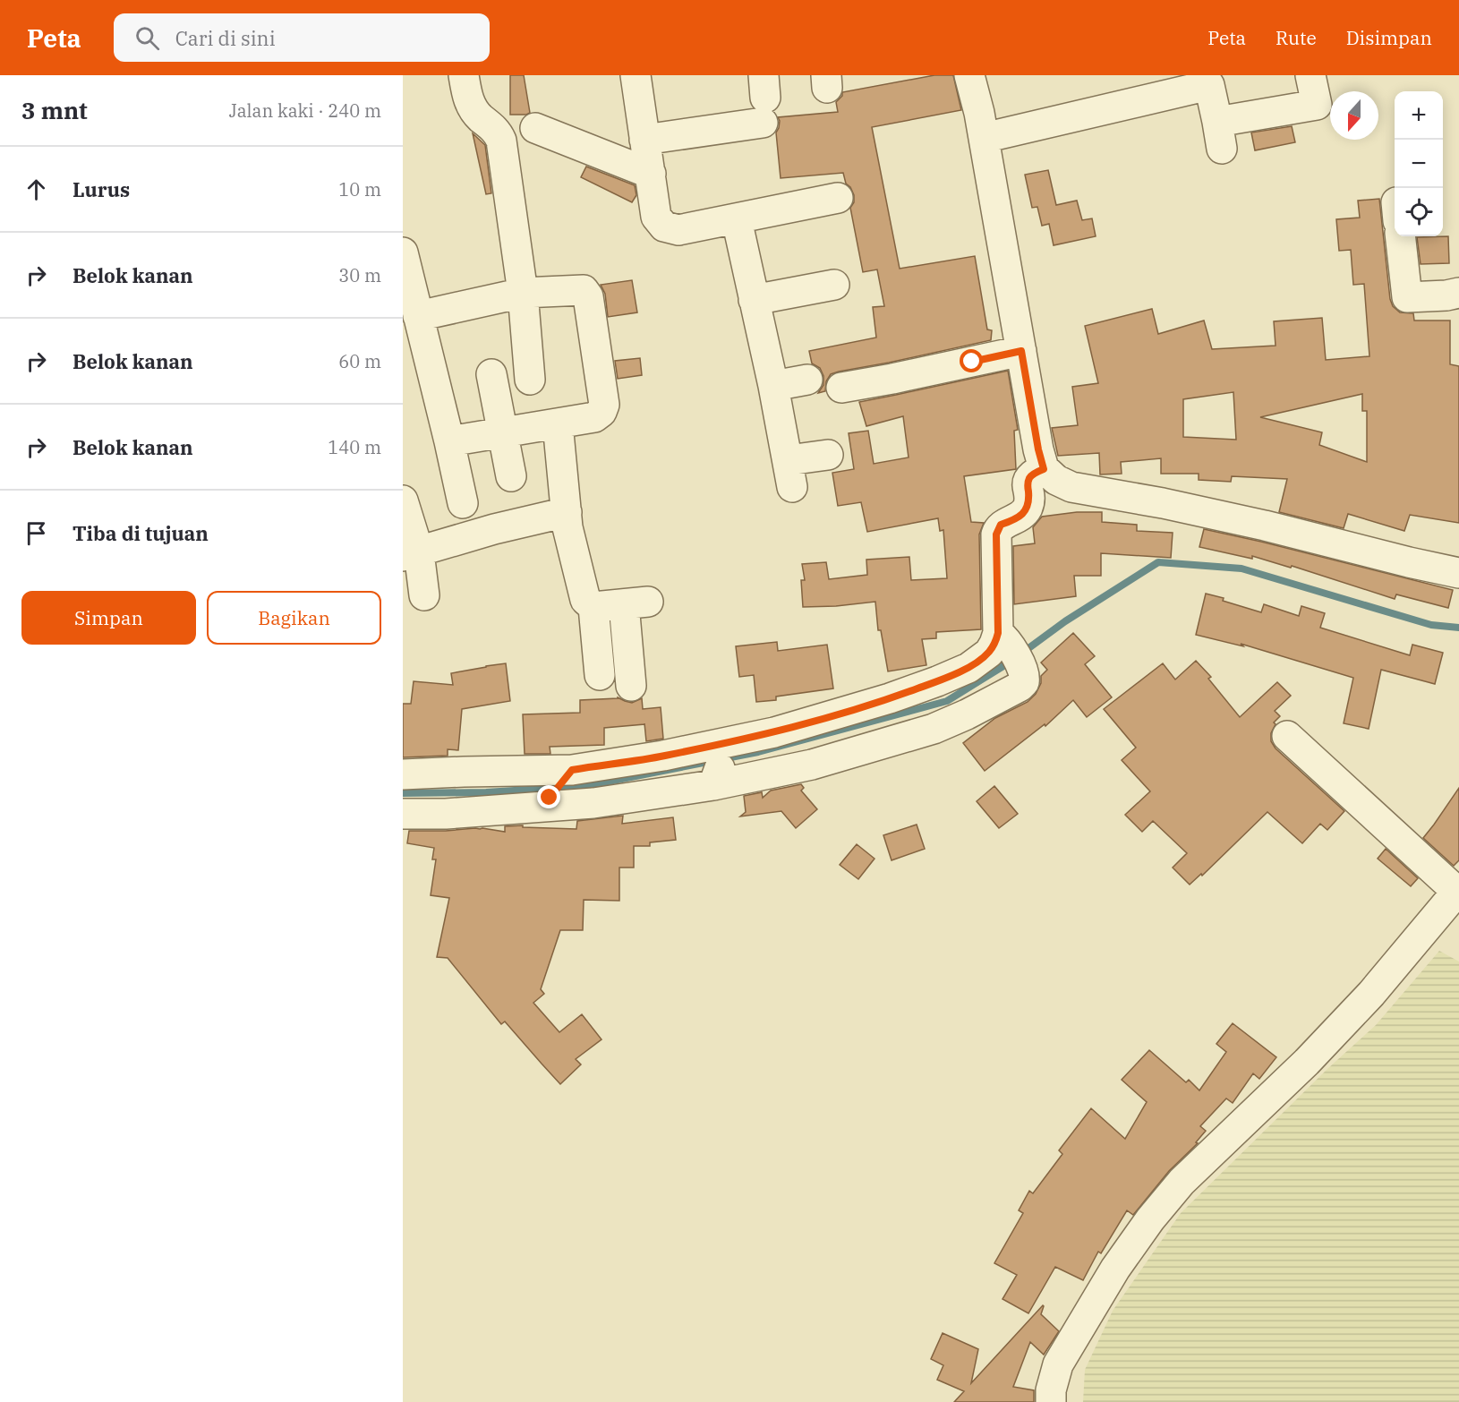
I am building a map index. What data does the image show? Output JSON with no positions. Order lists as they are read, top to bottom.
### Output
{
  "north": "bottom",
  "page": {
    "header": "Peta",
    "search": "Cari di sini",
    "nav": ["Peta", "Rute", "Disimpan"],
    "heading": ["3 mnt", "Jalan kaki · 240 m"],
    "map_buttons": ["+", "−"],
    "list": [
      ["Lurus", "10 m"],
      ["Belok kanan", "30 m"],
      ["Belok kanan", "60 m"],
      ["Belok kanan", "140 m"],
      "Tiba di tujuan"
    ],
    "buttons": ["Simpan", "Bagikan"]
  }
}
